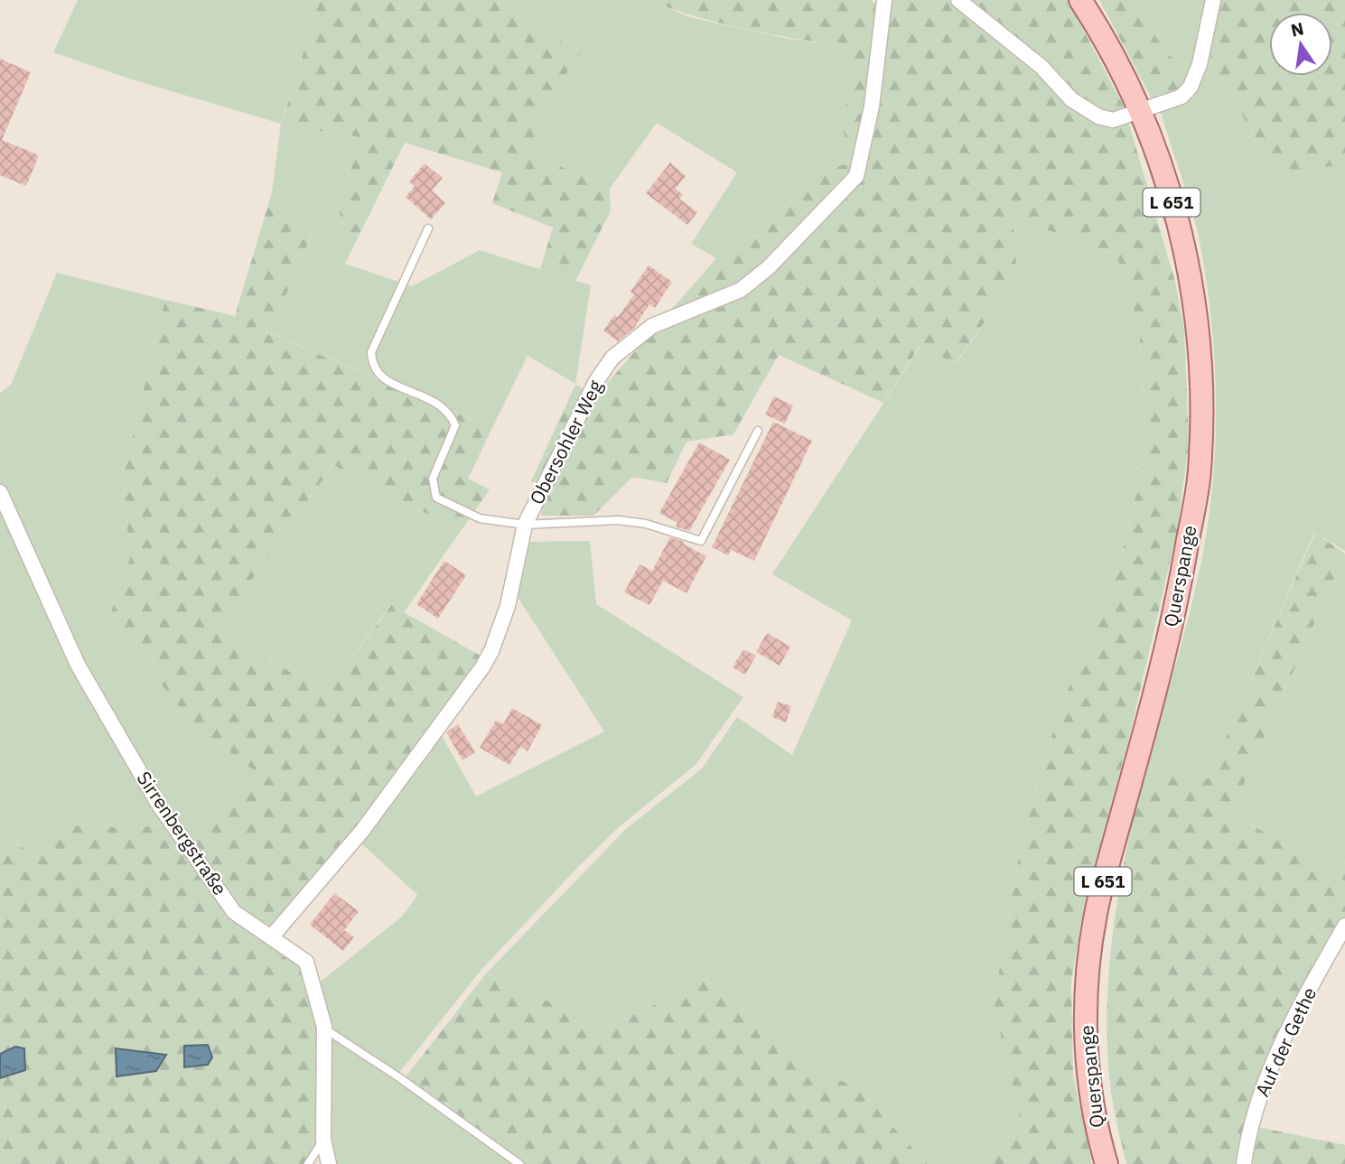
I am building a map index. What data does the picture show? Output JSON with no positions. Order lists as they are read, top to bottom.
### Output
{
  "streets": {
    "main road": ["L 651", "Querspange"],
    "street": ["Obersohler Weg", "Sirrenbergstraße", "Auf der Gethe"]
  },
  "crossings": [
    ["Obersohler Weg", "Sirrenbergstraße"]
  ],
  "north": "top"
}
